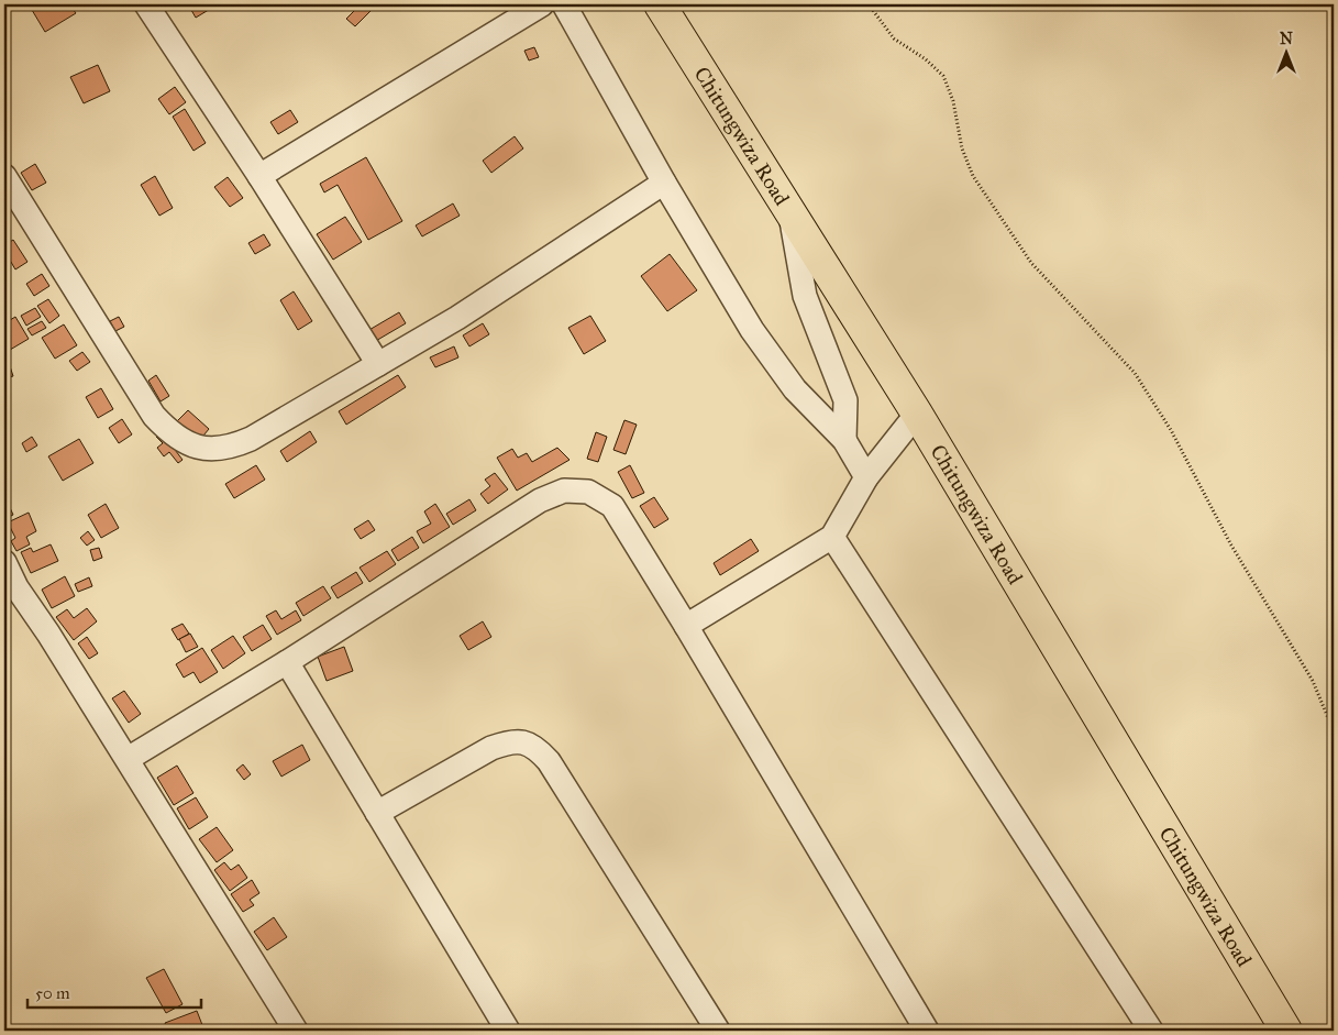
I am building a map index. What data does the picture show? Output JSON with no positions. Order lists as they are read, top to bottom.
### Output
{
  "streets": {
    "main road": ["Chitungwiza Road"]
  },
  "scale_bar": "50 m",
  "north": "top"
}
